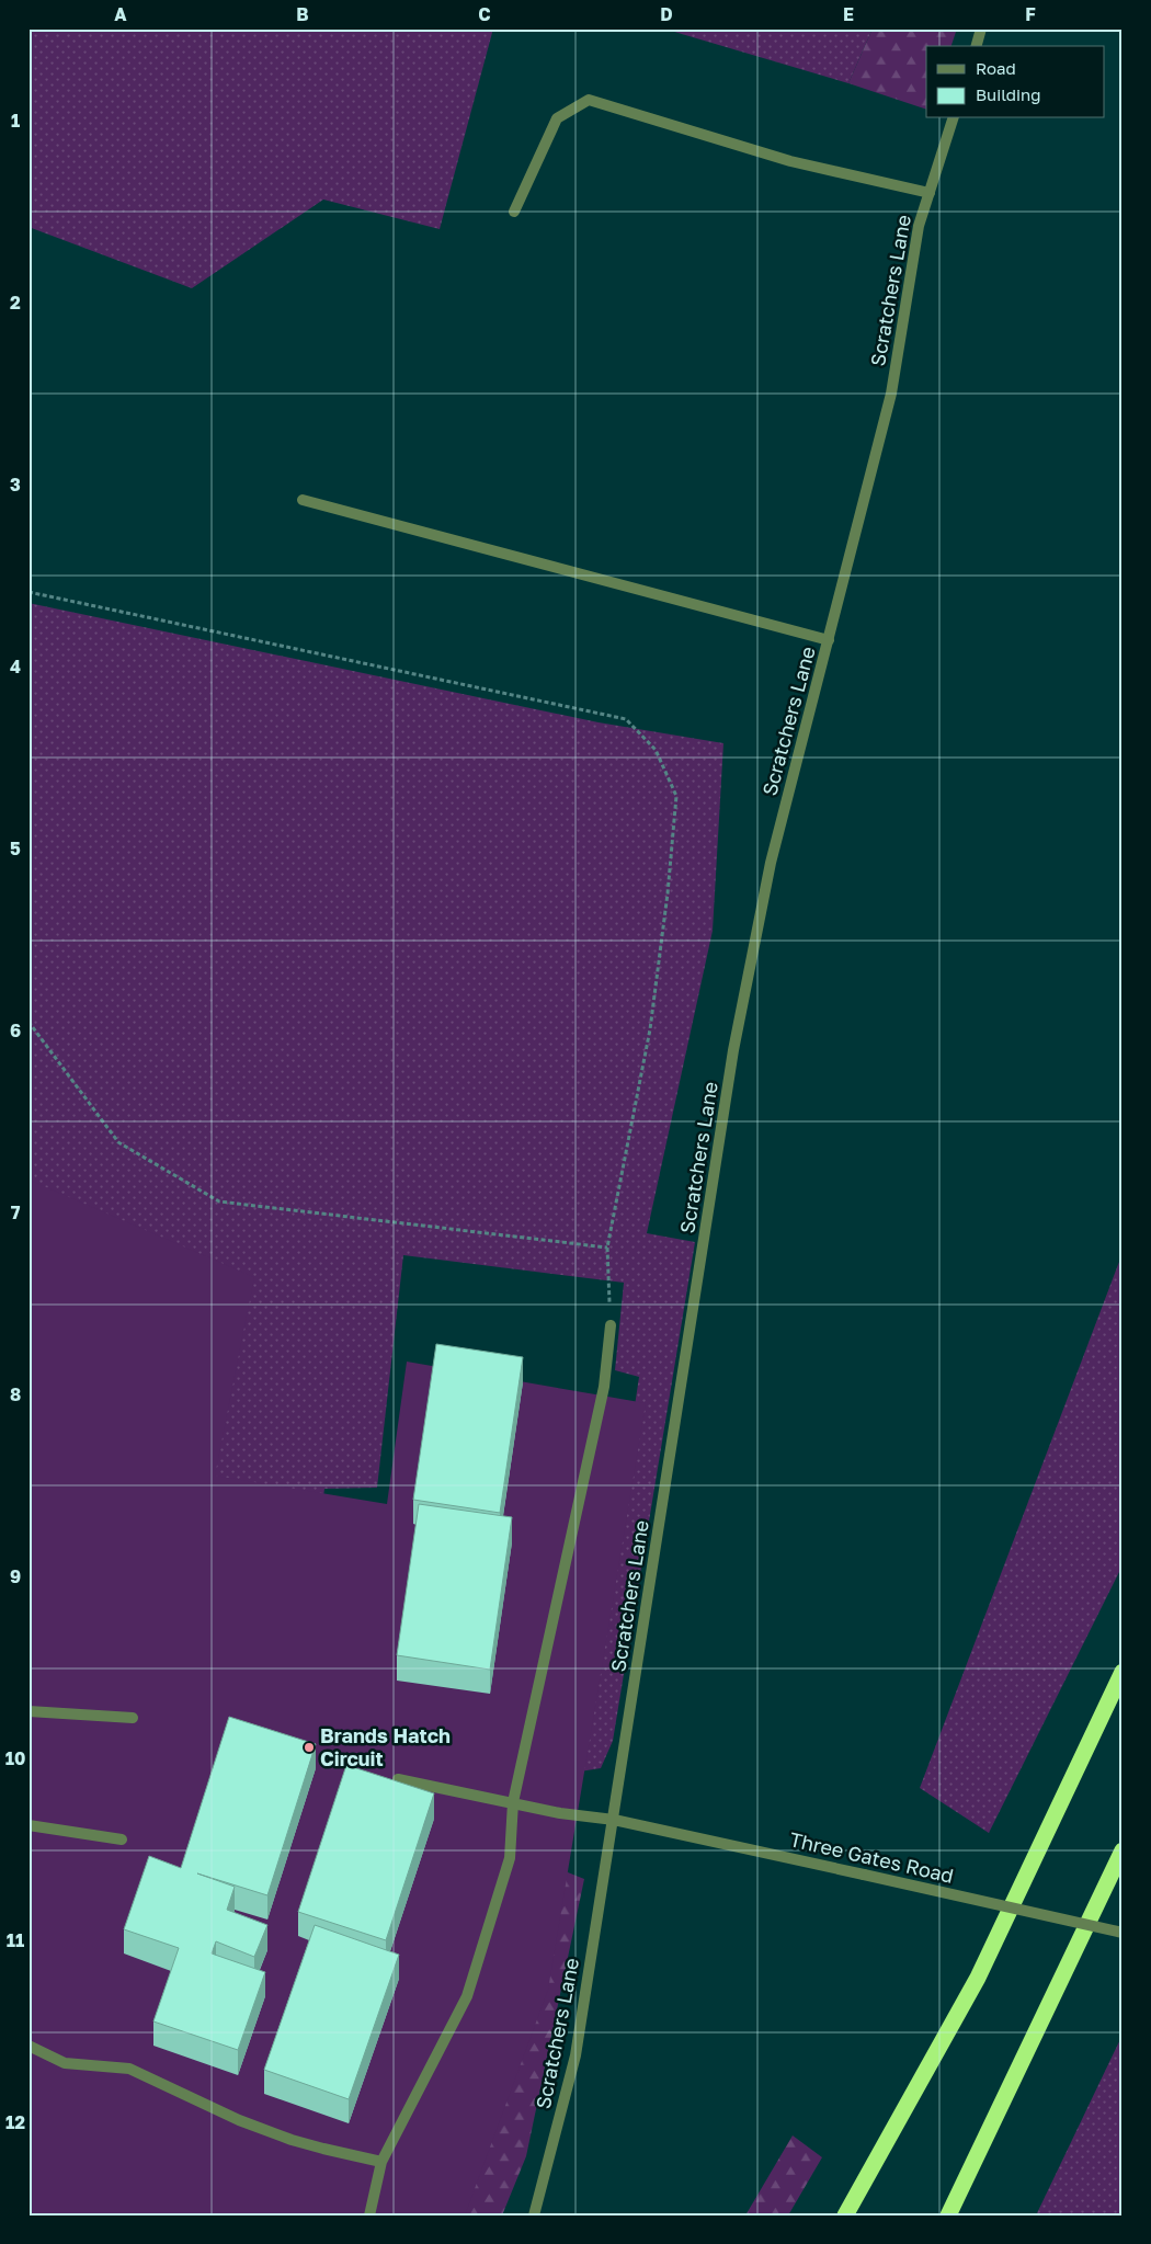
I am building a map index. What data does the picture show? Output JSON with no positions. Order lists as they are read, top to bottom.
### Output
{
  "streets": {
    "street": ["Scratchers Lane", "Three Gates Road"]
  },
  "crossings": [
    ["Scratchers Lane", "Three Gates Road"]
  ],
  "places": ["Brands Hatch Circuit"],
  "legend": ["Road", "Building"],
  "grid": {
    "columns": [
      "A",
      "B",
      "C",
      "D",
      "E",
      "F"
    ],
    "rows": [
      "1",
      "2",
      "3",
      "4",
      "5",
      "6",
      "7",
      "8",
      "9",
      "10",
      "11",
      "12"
    ]
  }
}
